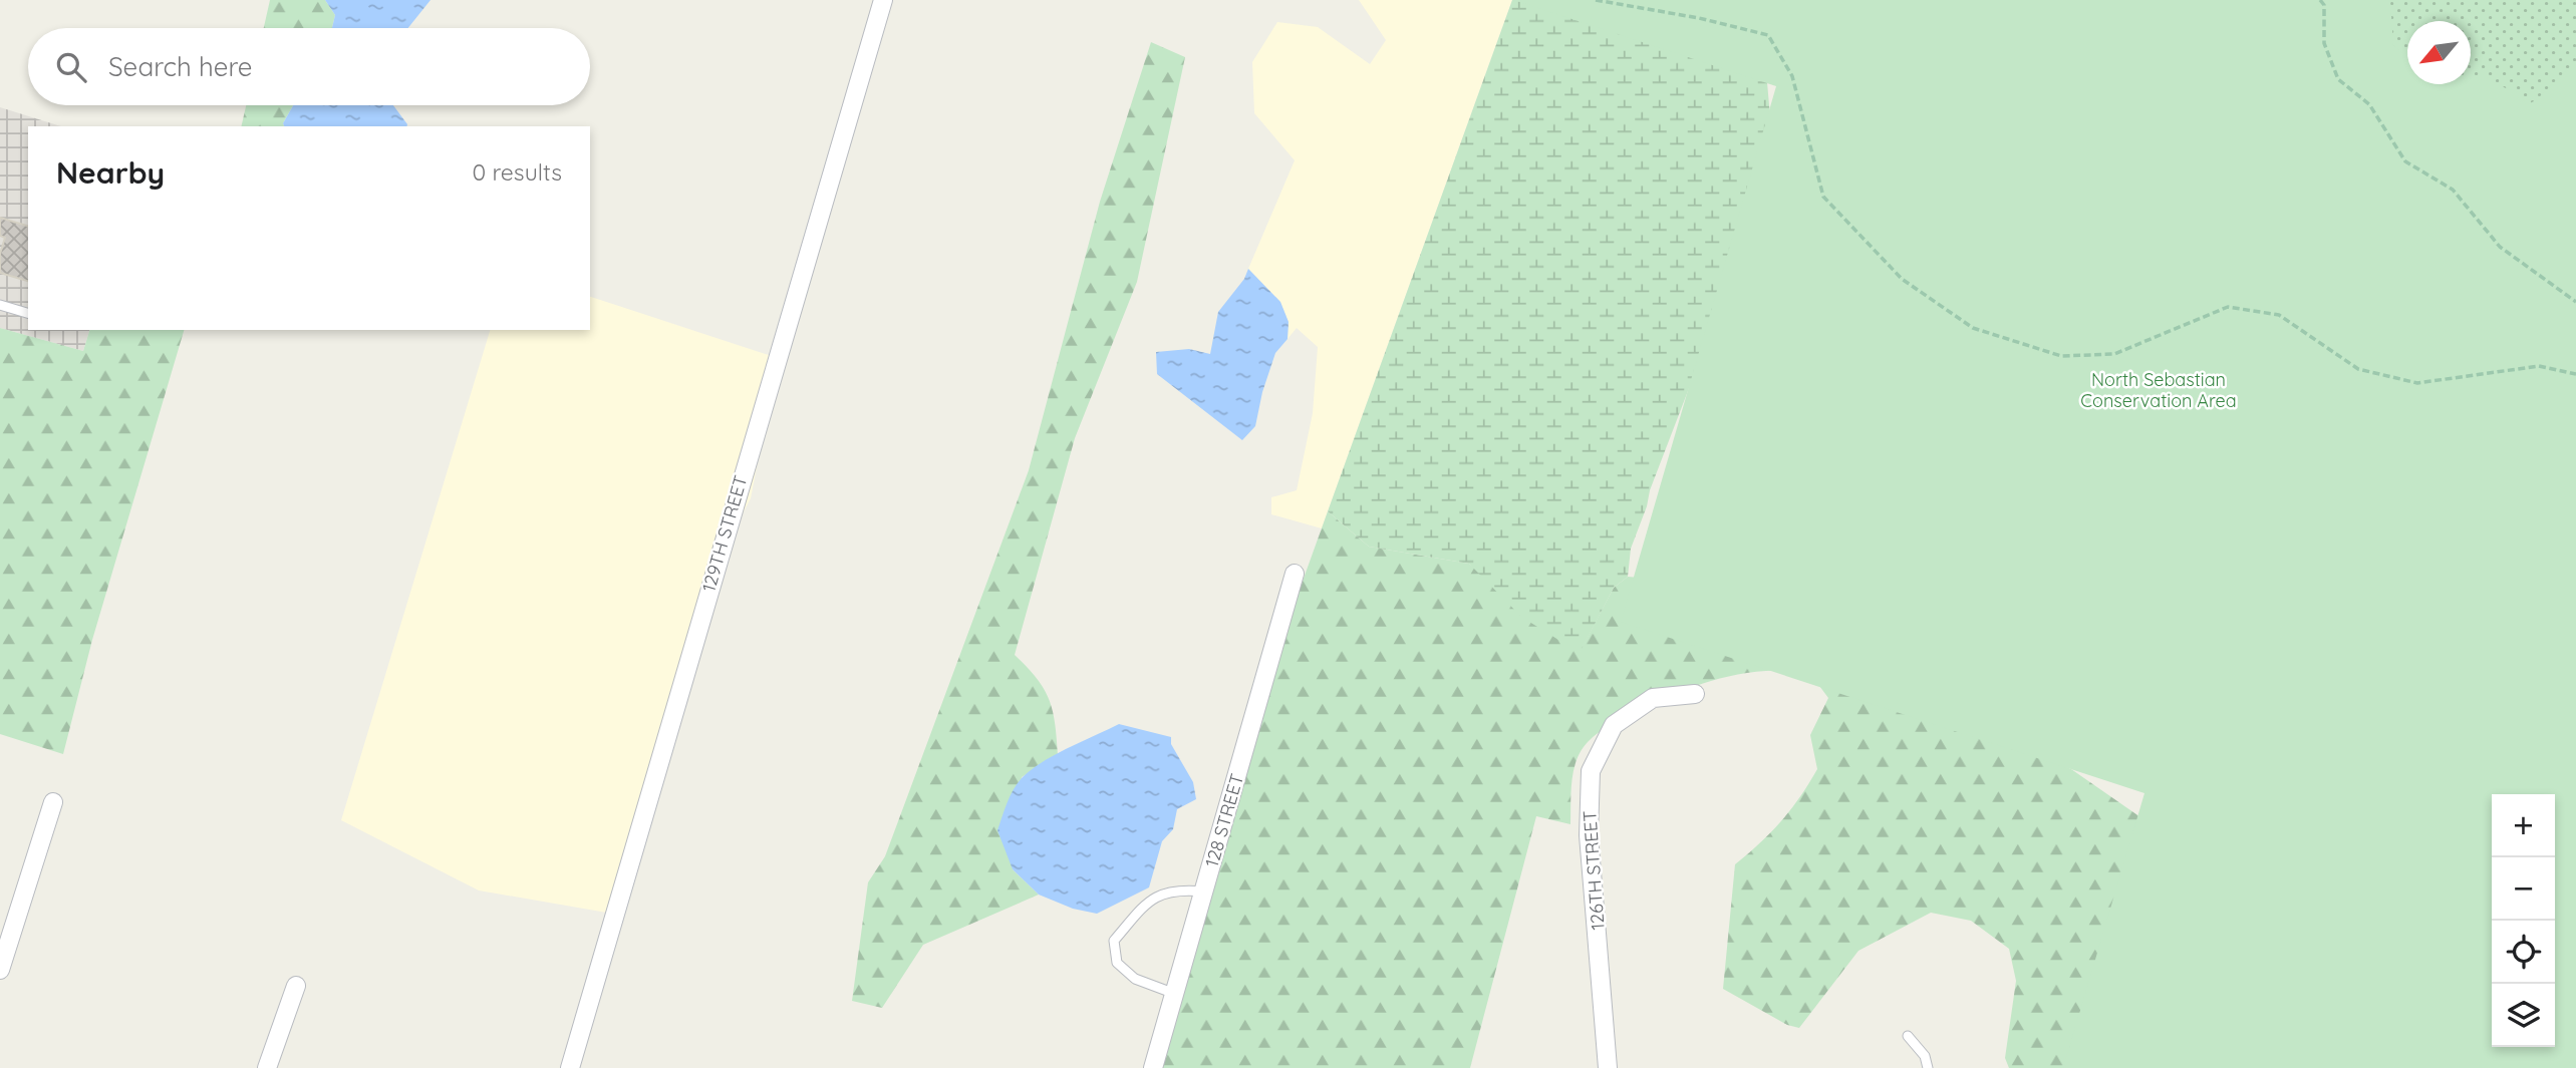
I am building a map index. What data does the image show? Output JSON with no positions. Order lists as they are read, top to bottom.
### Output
{
  "streets": {
    "street": ["129TH STREET", "128 STREET", "126TH STREET"]
  },
  "parks": ["North Sebastian Conservation Area"],
  "north": "bottom left",
  "page": {
    "search": "Search here",
    "heading": ["Nearby", "0 results"],
    "map_buttons": ["+", "−"]
  }
}
